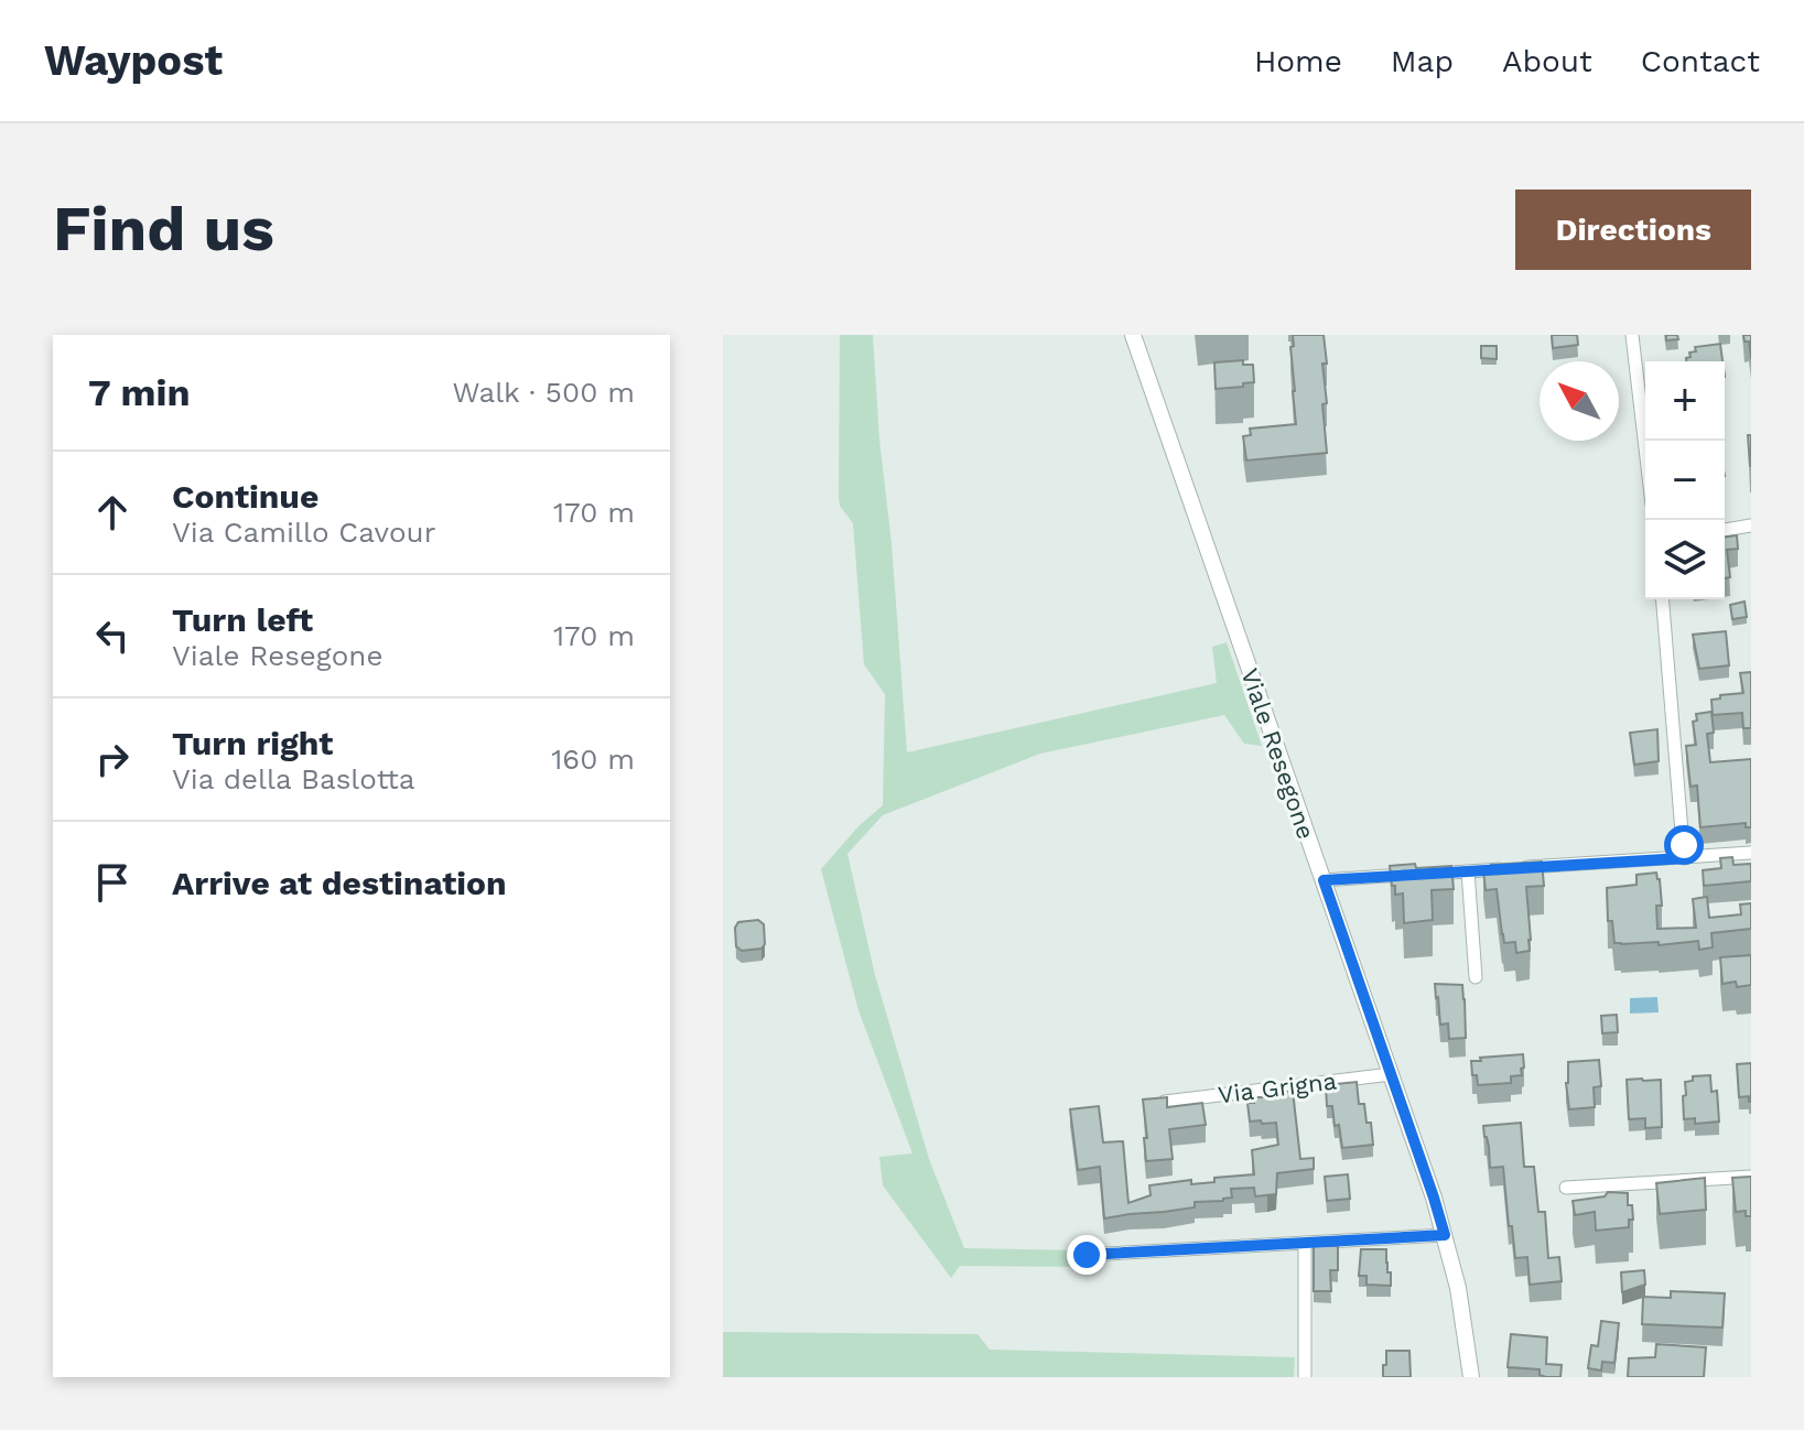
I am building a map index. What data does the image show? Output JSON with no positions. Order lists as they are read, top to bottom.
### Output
{
  "streets": {
    "street": ["Viale Resegone", "Via Grigna"]
  },
  "crossings": [
    ["Viale Resegone", "Via Grigna"]
  ],
  "north": "top left",
  "page": {
    "header": "Waypost",
    "nav": [
      "Home",
      "Map",
      "About",
      "Contact"
    ],
    "buttons": "Directions",
    "title": "Find us",
    "heading": ["7 min", "Walk · 500 m"],
    "map_buttons": ["+", "−"],
    "list": [
      ["Continue", "Via Camillo Cavour", "170 m"],
      ["Turn left", "Viale Resegone", "170 m"],
      ["Turn right", "Via della Baslotta", "160 m"],
      "Arrive at destination"
    ]
  }
}
